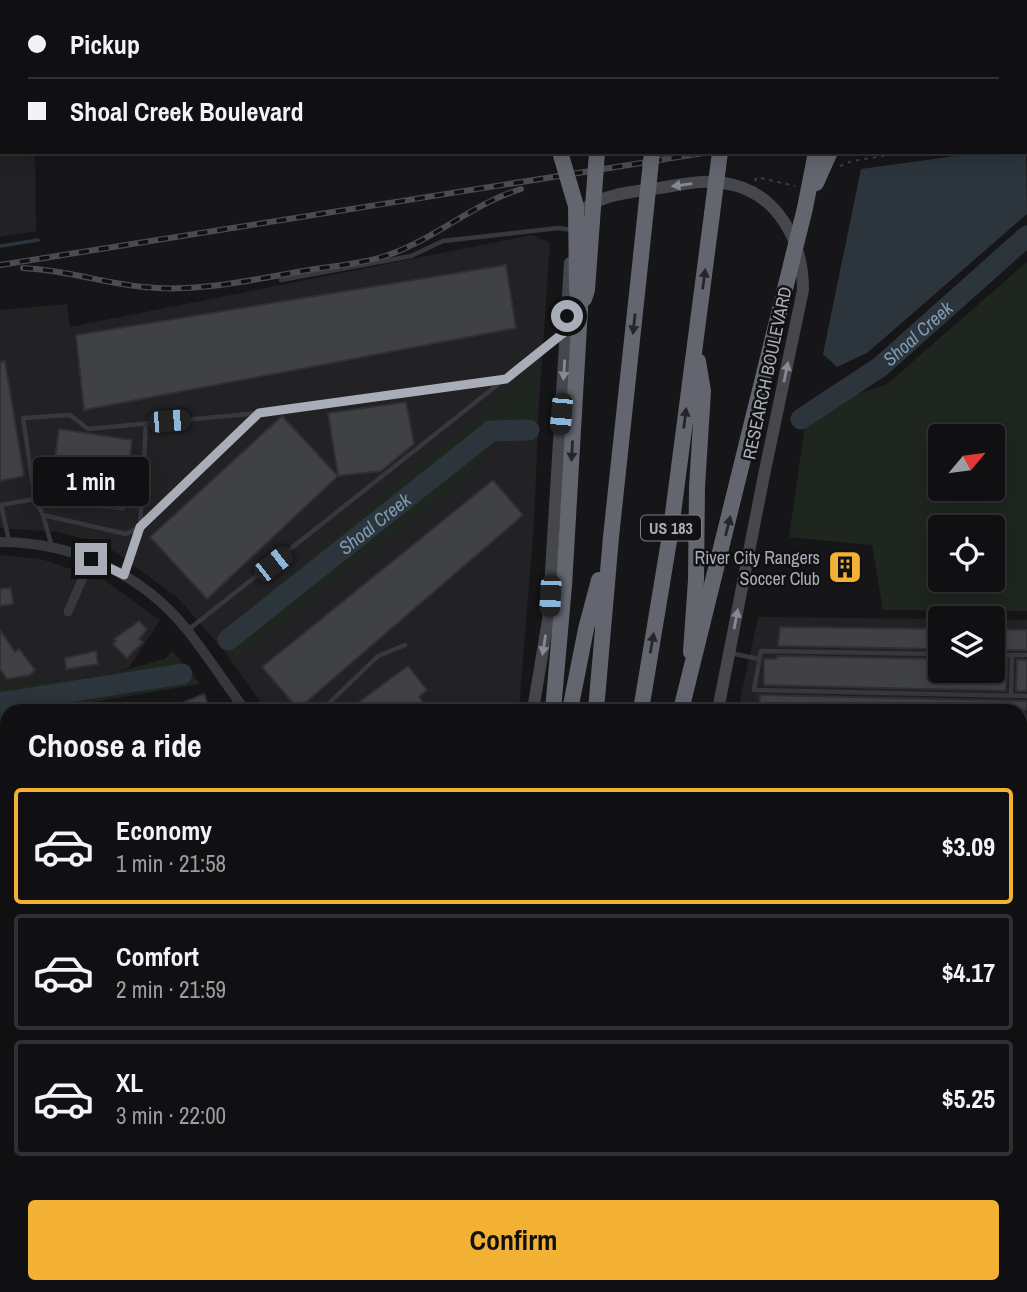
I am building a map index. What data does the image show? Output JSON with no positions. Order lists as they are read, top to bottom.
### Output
{
  "streets": {
    "highway": ["US 183"],
    "main road": ["RESEARCH BOULEVARD"]
  },
  "water": ["Shoal Creek"],
  "places": {
    "building": ["River City Rangers Soccer Club"]
  },
  "north": "top right",
  "page": {
    "banner": ["Pickup", "Shoal Creek Boulevard"],
    "bubble": "1 min",
    "heading": "Choose a ride",
    "list": [
      {
        "name": "Economy",
        "note": "1 min · 21:58",
        "value": "$3.09"
      },
      {
        "name": "Comfort",
        "note": "2 min · 21:59",
        "value": "$4.17"
      },
      {
        "name": "XL",
        "note": "3 min · 22:00",
        "value": "$5.25"
      }
    ],
    "buttons": "Confirm"
  }
}
